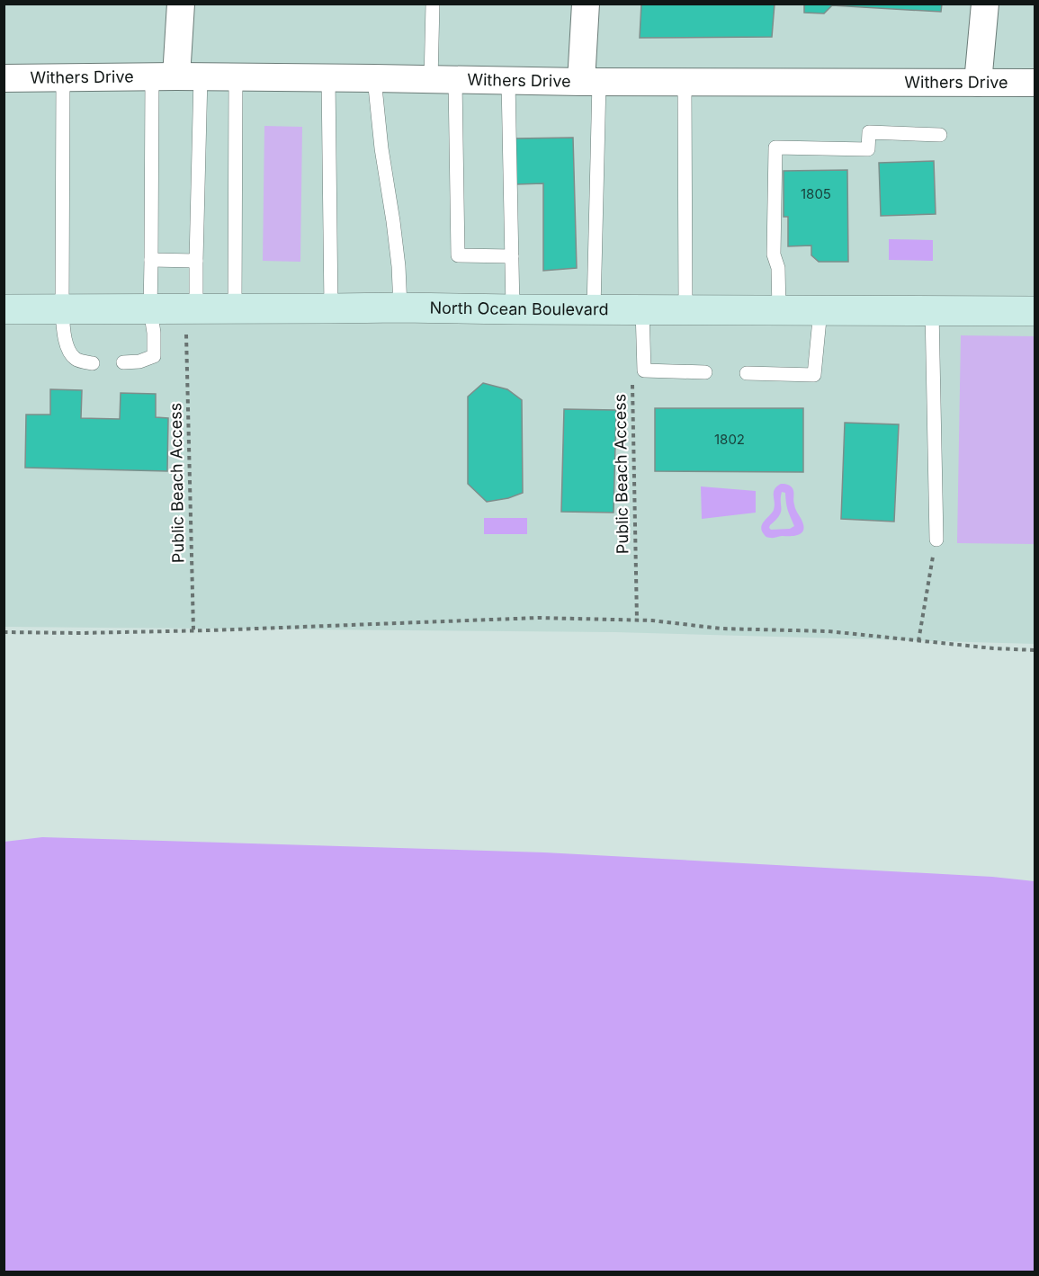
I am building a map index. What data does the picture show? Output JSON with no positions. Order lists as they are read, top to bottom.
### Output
{
  "streets": {
    "main road": ["North Ocean Boulevard"],
    "street": ["Withers Drive"],
    "path": ["Public Beach Access"]
  },
  "crossings": [
    ["North Ocean Boulevard", "Public Beach Access"]
  ],
  "house_numbers": ["1805", "1802"]
}
